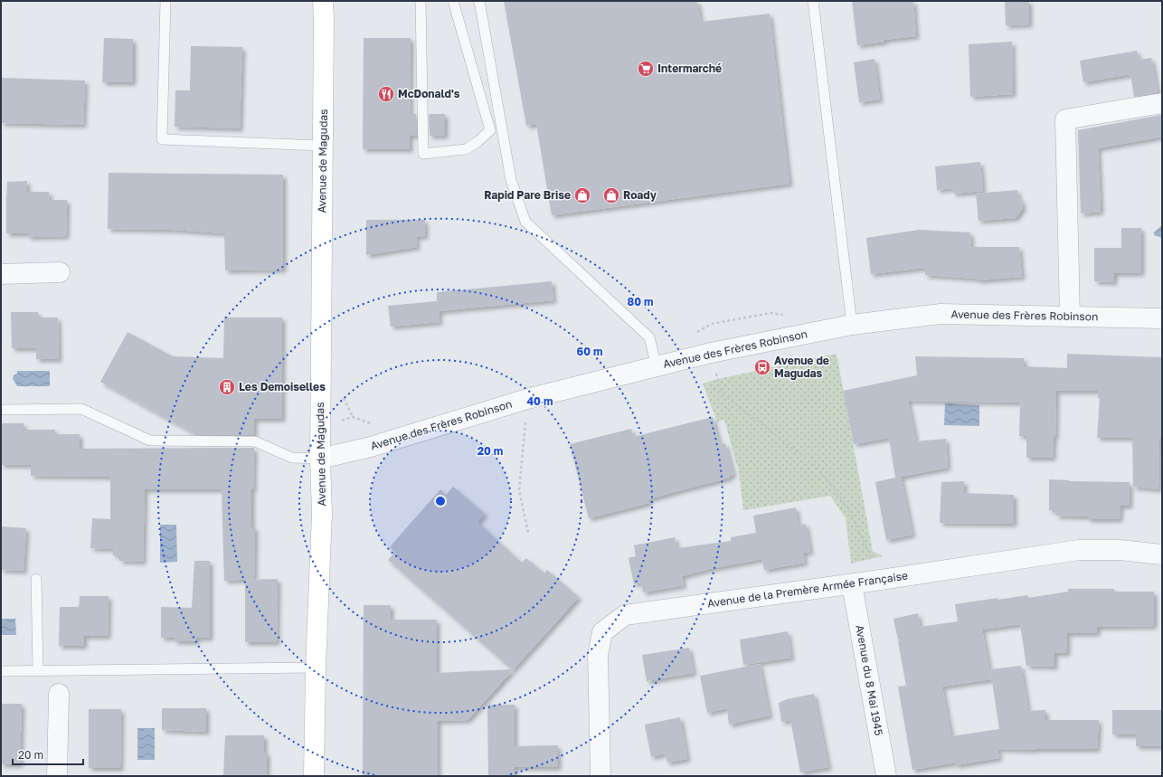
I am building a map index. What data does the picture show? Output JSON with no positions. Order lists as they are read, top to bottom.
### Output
{
  "streets": {
    "main road": ["Avenue de Magudas"],
    "street": ["Avenue des Frères Robinson", "Avenue de la Premère Armée Française", "Avenue du 8 Mai 1945"]
  },
  "crossings": [
    ["Avenue de Magudas", "Avenue des Frères Robinson"],
    ["Avenue de la Premère Armée Française", "Avenue du 8 Mai 1945"]
  ],
  "places": {
    "supermarket": ["Intermarché"],
    "restaurant": ["McDonald's"],
    "shop": ["Rapid Pare Brise", "Roady"],
    "bus stop": ["Avenue de Magudas"],
    "building": ["Les Demoiselles"]
  },
  "scale_bar": "20 m",
  "rings": [
    "80 m",
    "60 m",
    "40 m",
    "20 m"
  ]
}
